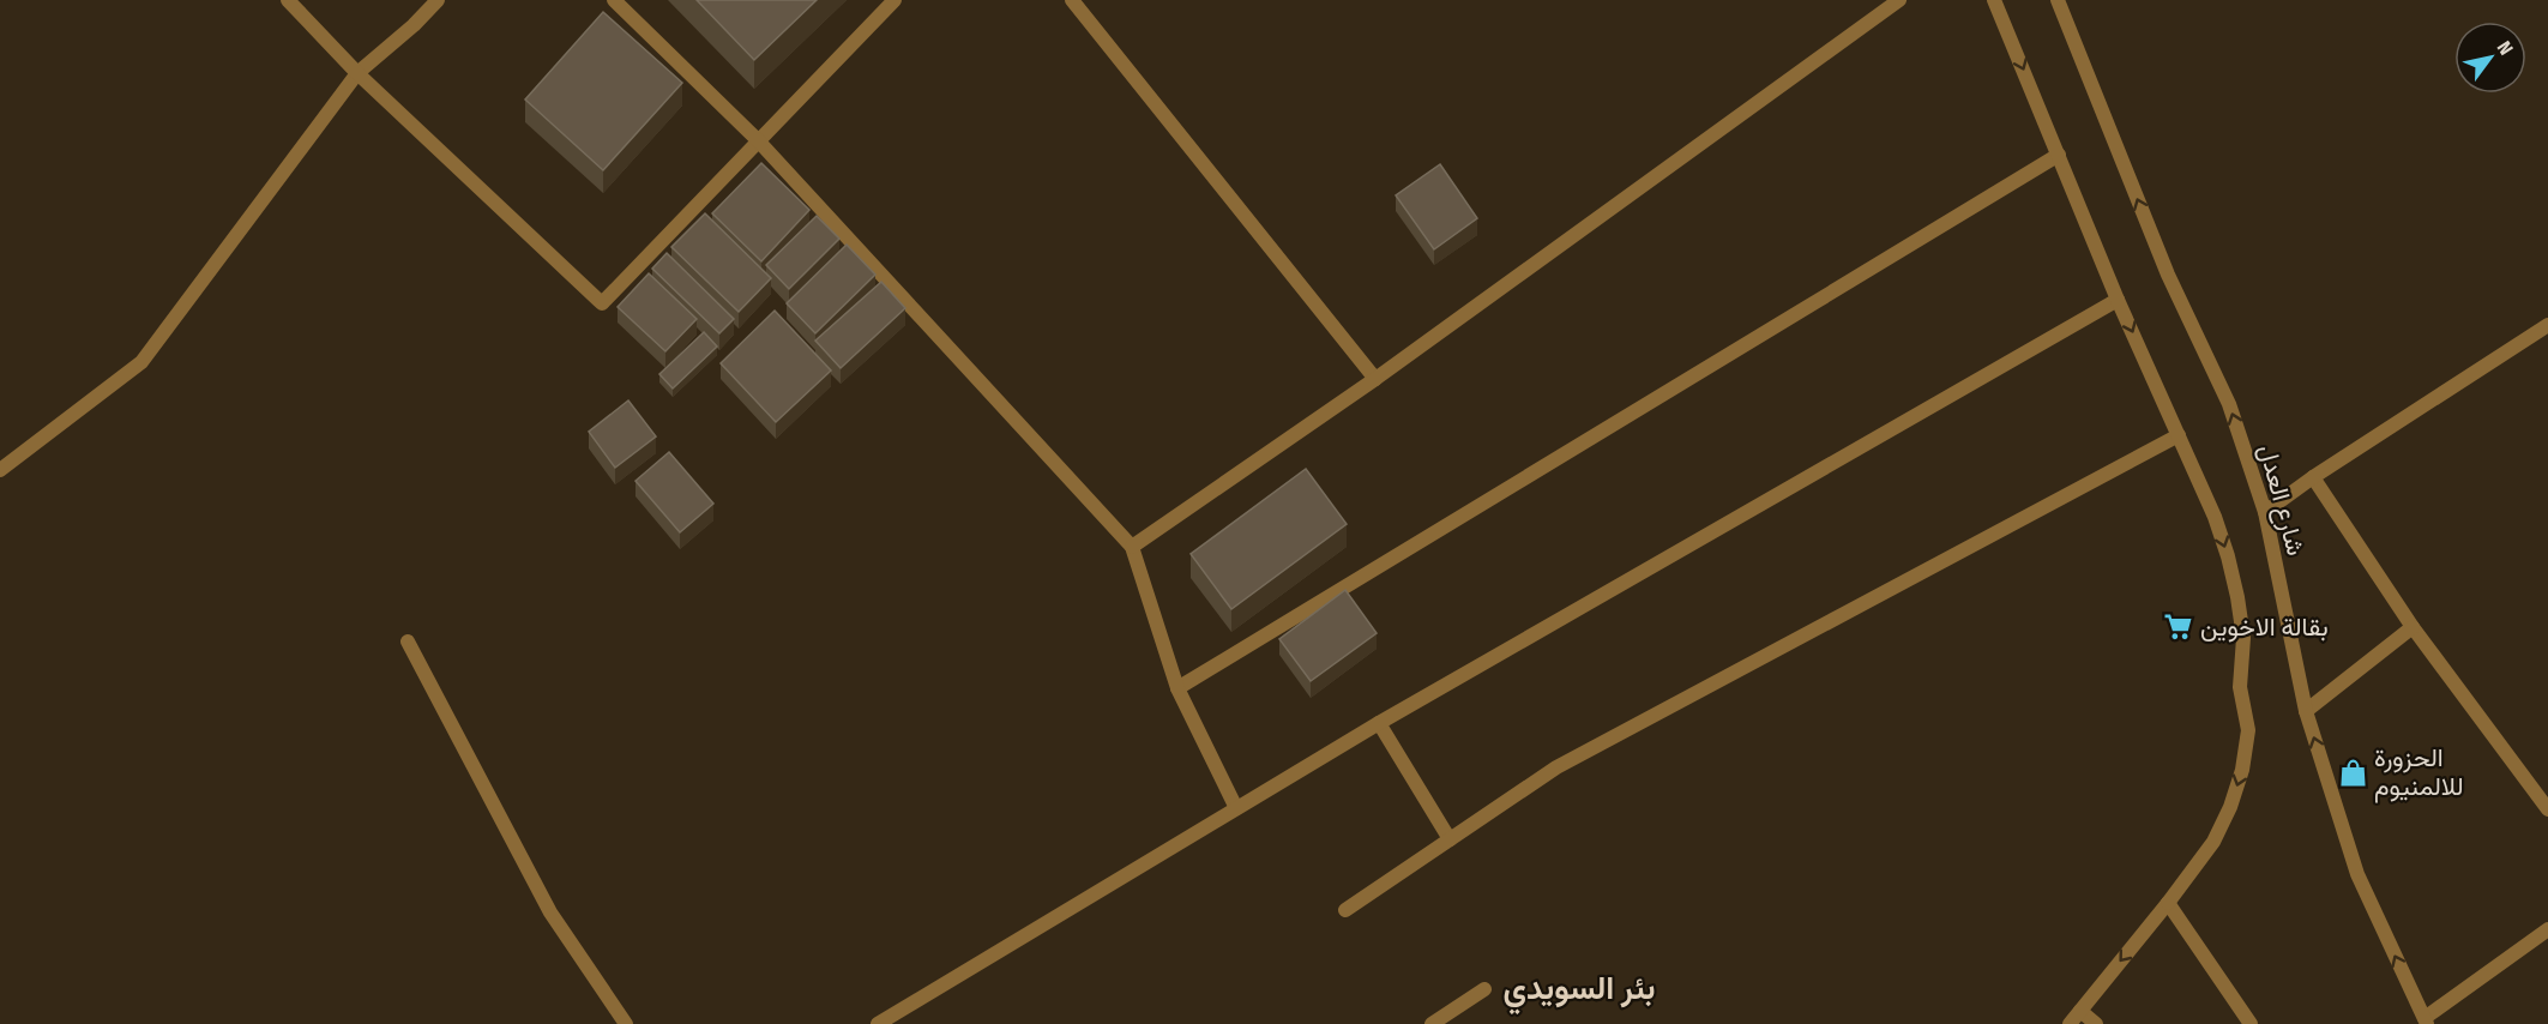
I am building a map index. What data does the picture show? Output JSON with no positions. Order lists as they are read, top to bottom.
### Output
{
  "streets": {
    "street": ["شارع العدل"]
  },
  "districts": ["بئر السويدي"],
  "places": {
    "supermarket": ["بقالة الاخوين"],
    "shop": ["الحزورة للالمنيوم"]
  },
  "north": "top right"
}
